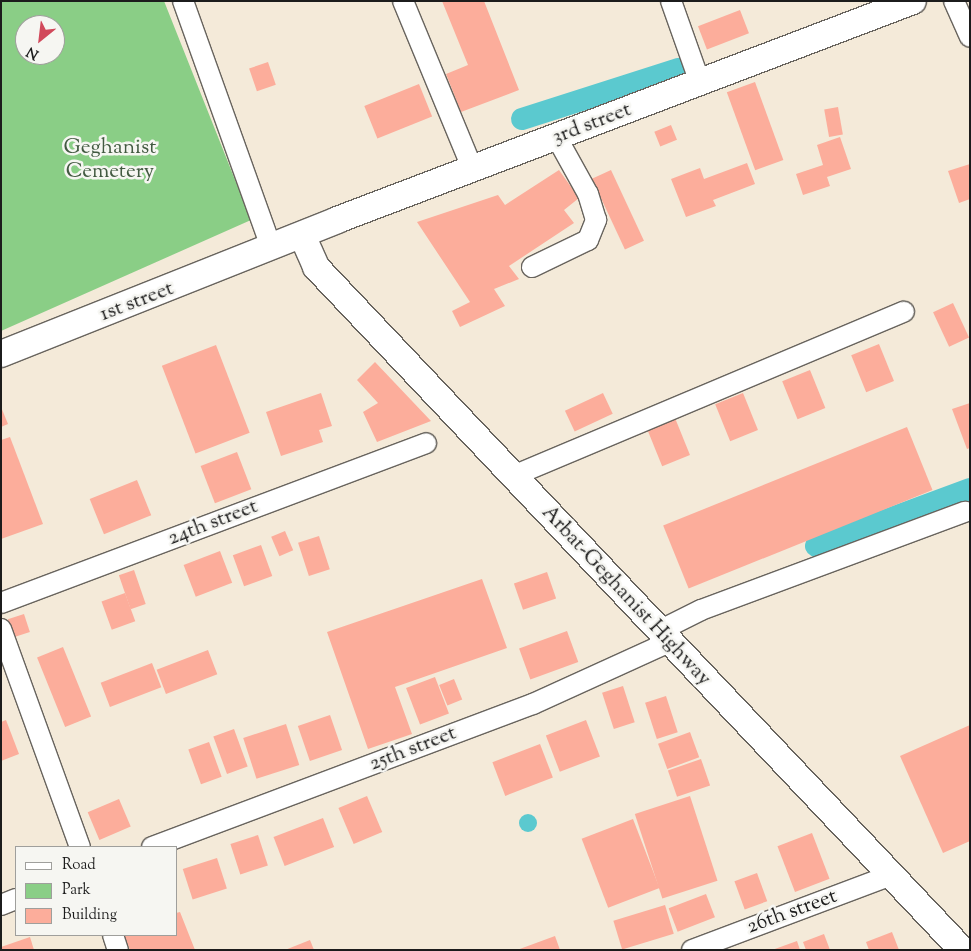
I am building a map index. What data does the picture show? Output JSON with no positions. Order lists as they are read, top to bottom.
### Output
{
  "streets": {
    "main road": ["3rd street", "1st street", "Arbat-Geghanist Highway"],
    "street": ["24th street", "25th street", "26th street"]
  },
  "crossings": [
    ["3rd street", "1st street"],
    ["3rd street", "Arbat-Geghanist Highway"],
    ["Arbat-Geghanist Highway", "25th street"],
    ["Arbat-Geghanist Highway", "26th street"]
  ],
  "parks": ["Geghanist Cemetery"],
  "legend": ["Road", "Park", "Building"],
  "north": "bottom left"
}
